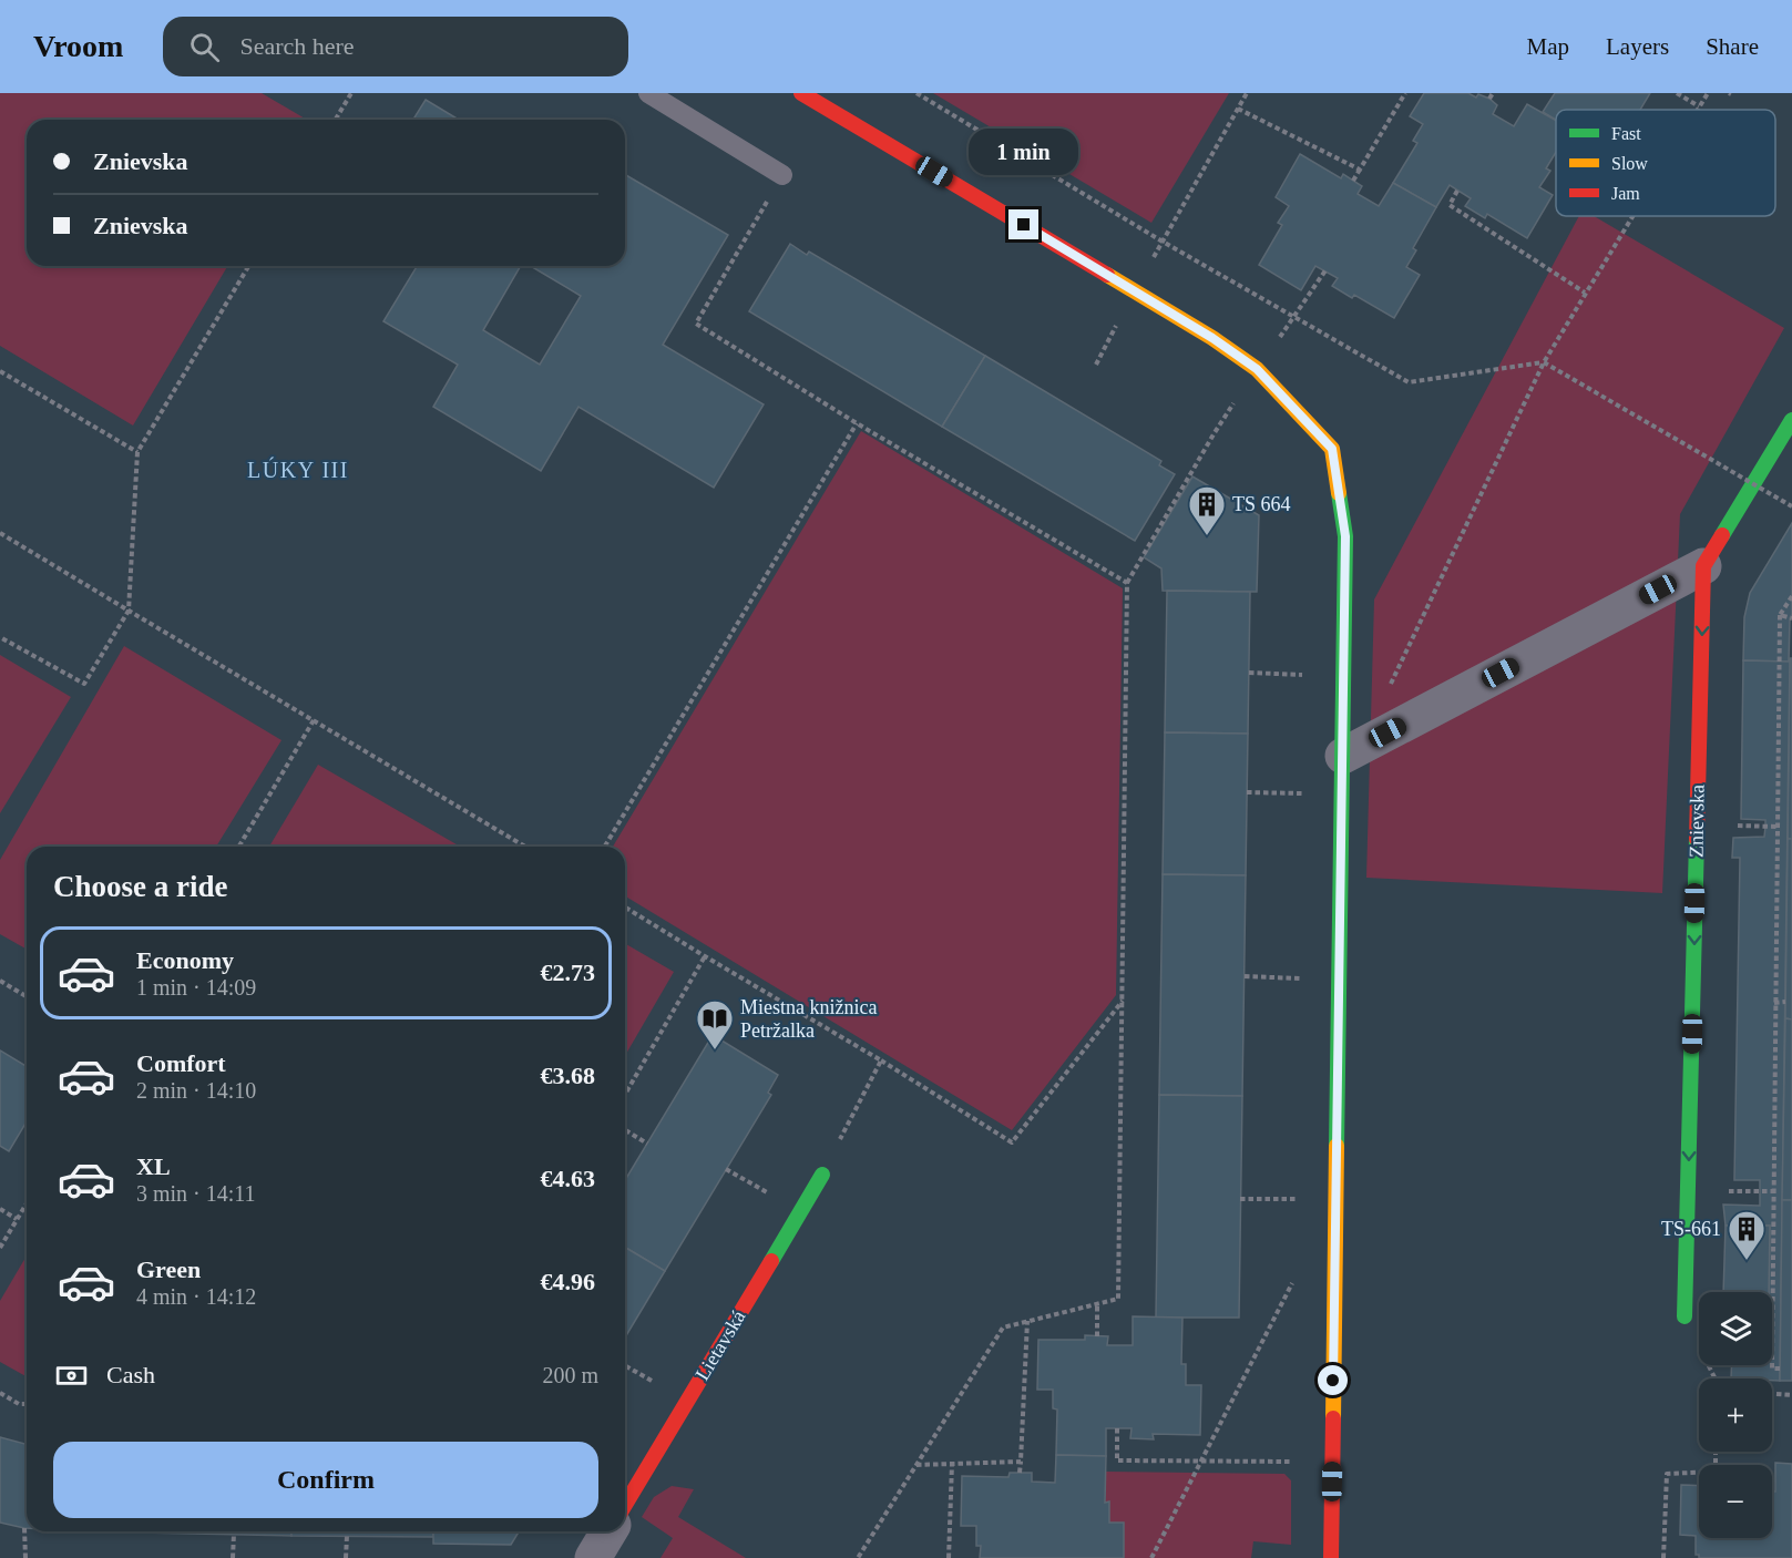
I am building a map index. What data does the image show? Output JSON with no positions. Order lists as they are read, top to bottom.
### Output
{
  "streets": {
    "street": ["Znievska", "Lietavská"]
  },
  "one_way": ["Znievska"],
  "districts": ["LÚKY III"],
  "places": {
    "building": ["TS 664", "TS-661"],
    "library": ["Miestna knižnica Petržalka"]
  },
  "legend": ["Fast", "Slow", "Jam"],
  "page": {
    "header": "Vroom",
    "search": "Search here",
    "nav": ["Map", "Layers", "Share"],
    "banner": ["Znievska", "Znievska"],
    "bubble": "1 min",
    "heading": "Choose a ride",
    "list": [
      {
        "name": "Economy",
        "note": "1 min · 14:09",
        "value": "€2.73"
      },
      {
        "name": "Comfort",
        "note": "2 min · 14:10",
        "value": "€3.68"
      },
      {
        "name": "XL",
        "note": "3 min · 14:11",
        "value": "€4.63"
      },
      {
        "name": "Green",
        "note": "4 min · 14:12",
        "value": "€4.96"
      }
    ],
    "map_buttons": ["+", "−"],
    "pay": ["Cash", "200 m"],
    "buttons": "Confirm"
  }
}
